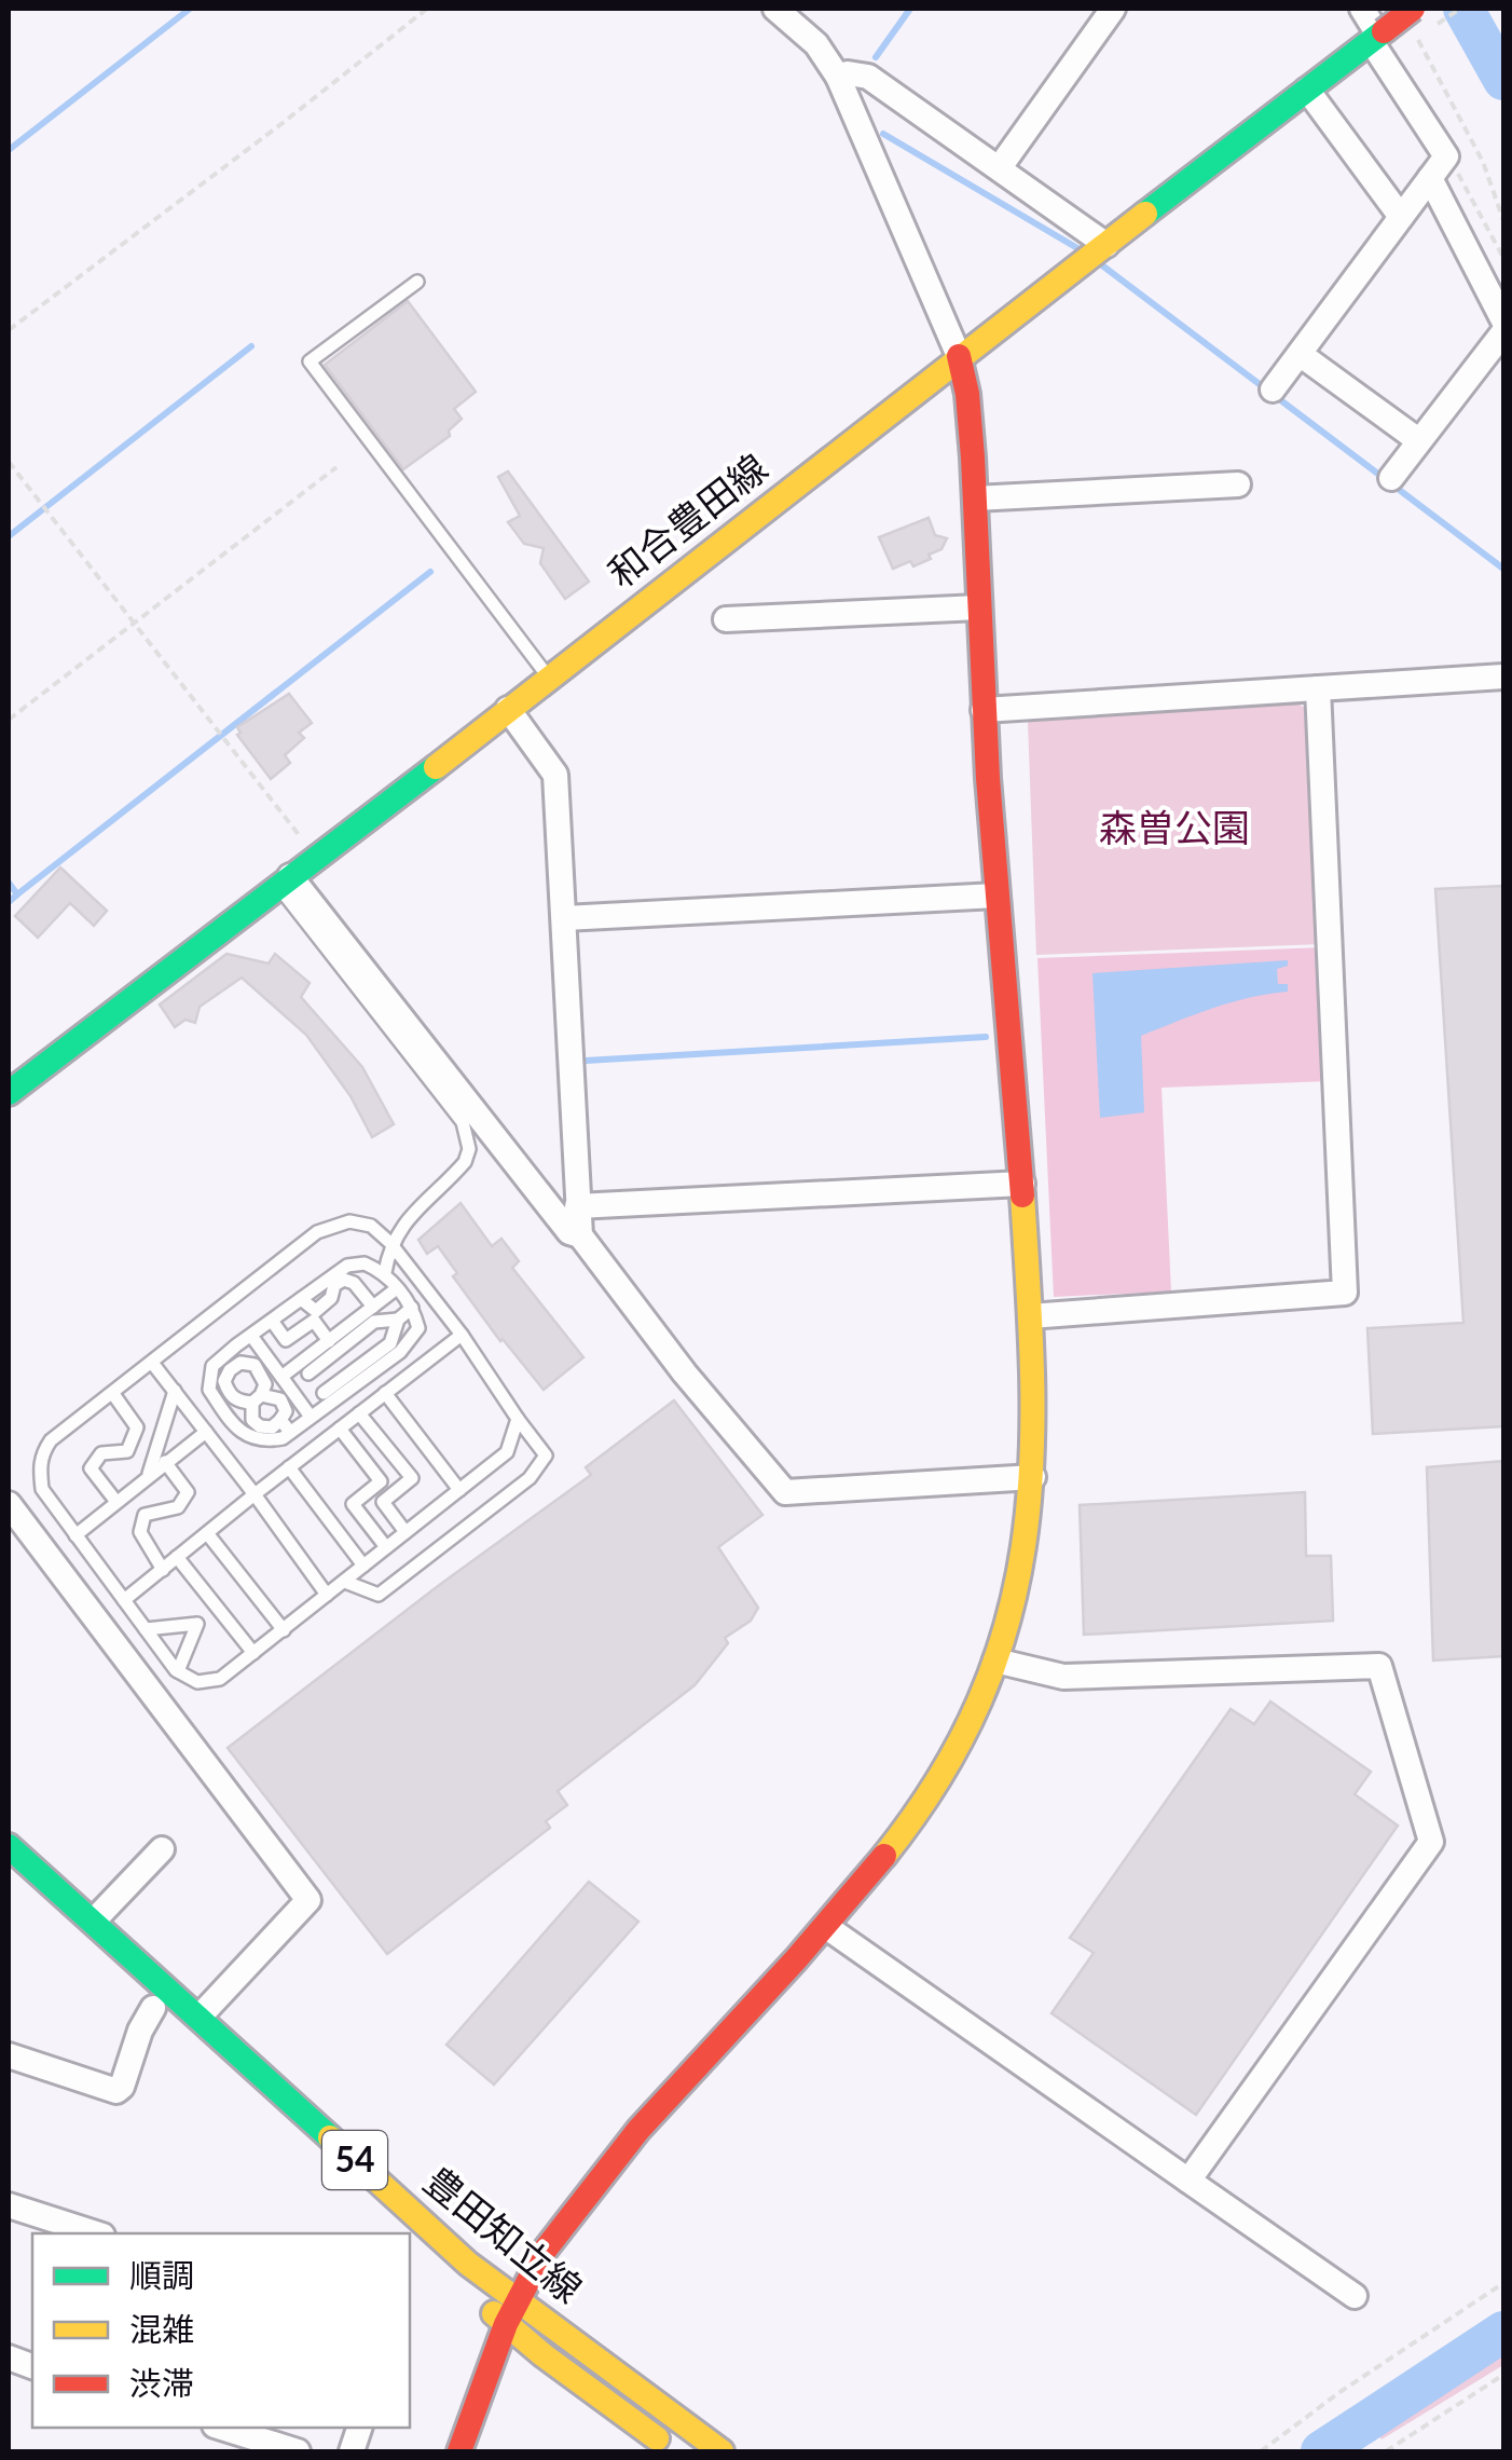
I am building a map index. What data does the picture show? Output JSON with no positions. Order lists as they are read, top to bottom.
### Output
{
  "streets": {
    "main road": ["和合豊田線", "54", "豊田知立線"]
  },
  "parks": ["森曽公園"],
  "legend": ["順調", "混雑", "渋滞"]
}
